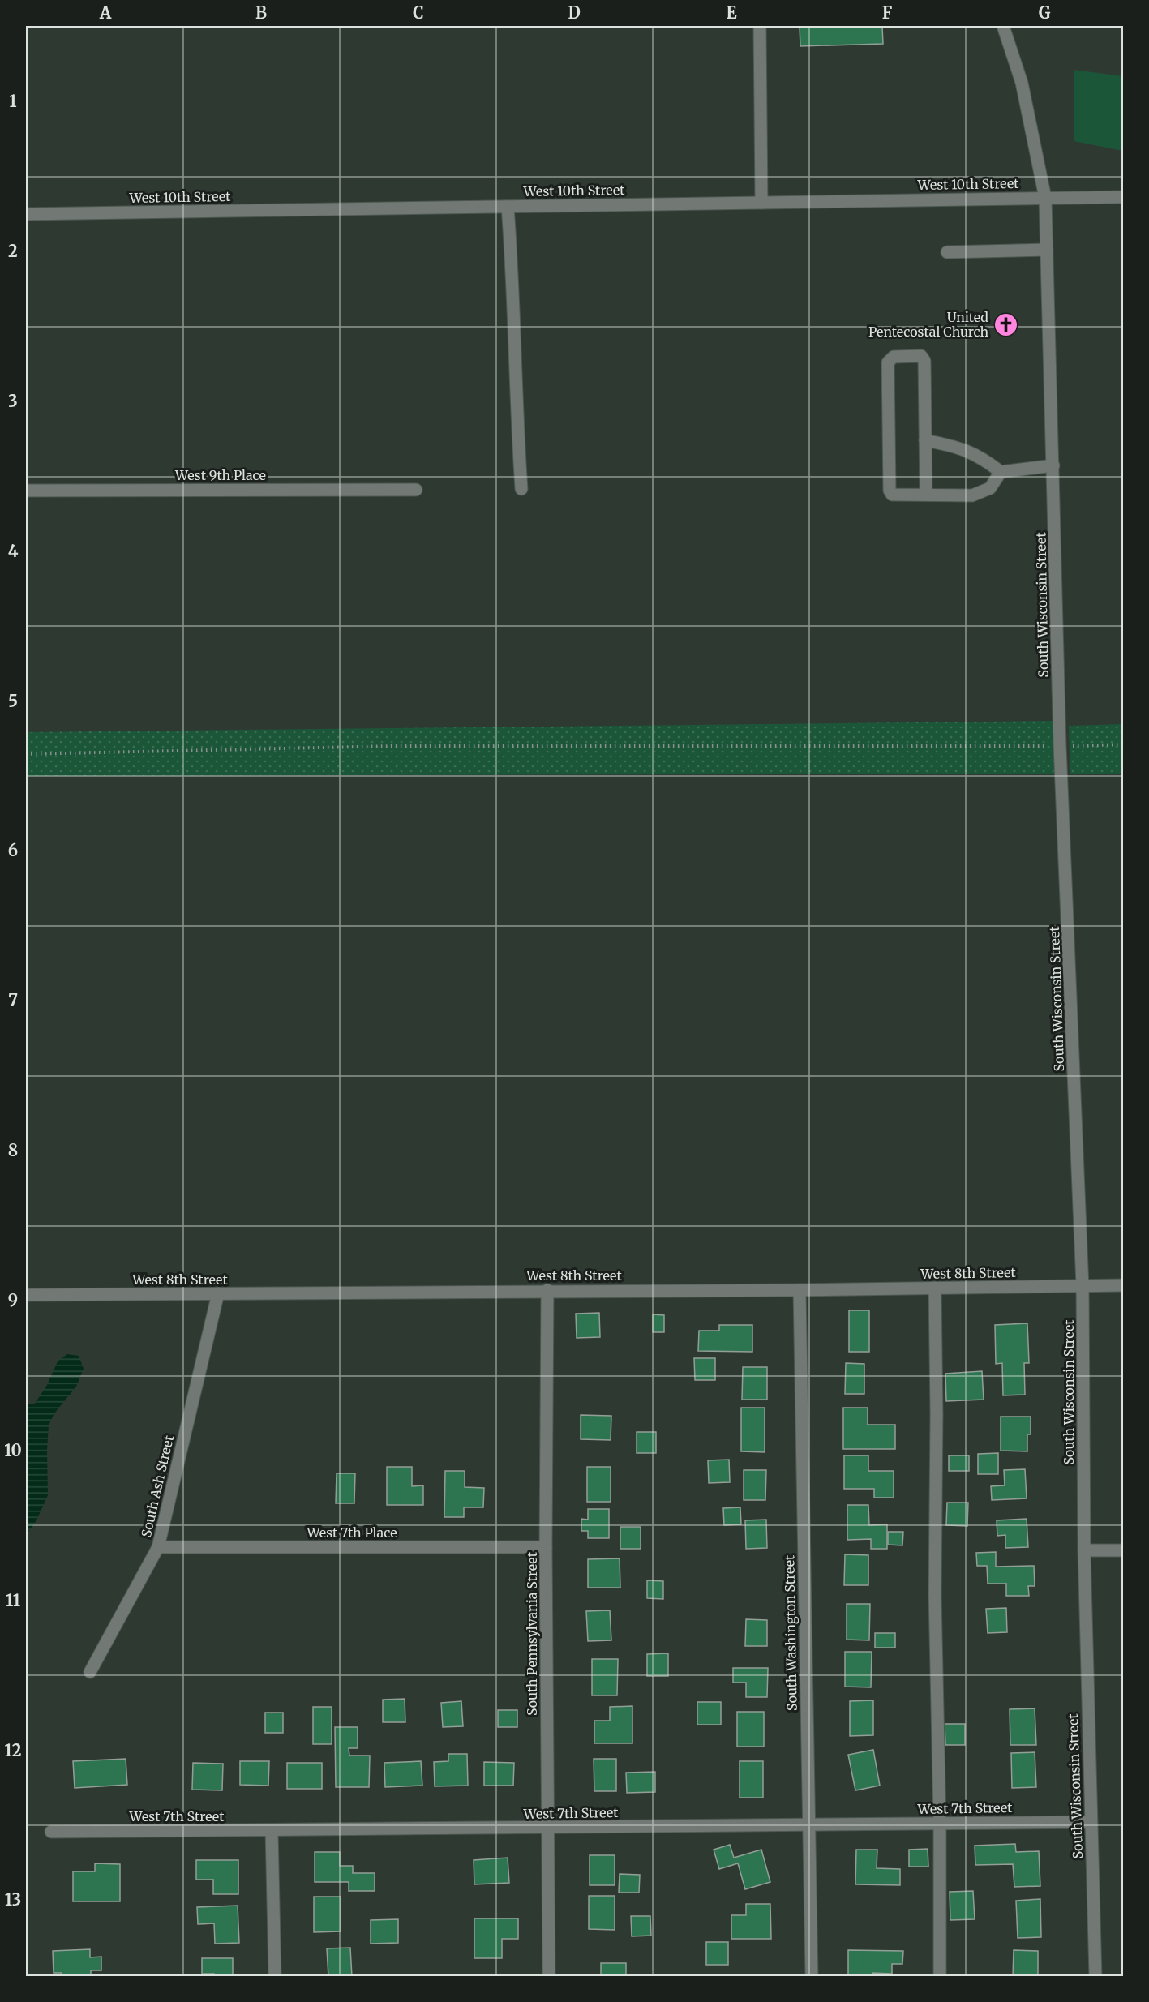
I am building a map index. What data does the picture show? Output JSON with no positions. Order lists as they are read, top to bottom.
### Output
{
  "streets": {
    "street": [
      "West 10th Street",
      "West 9th Place",
      "South Wisconsin Street",
      "West 8th Street",
      "South Ash Street",
      "West 7th Place",
      "South Washington Street",
      "South Pennsylvania Street",
      "West 7th Street"
    ]
  },
  "crossings": [
    ["West 10th Street", "South Wisconsin Street"],
    ["South Wisconsin Street", "West 8th Street"],
    ["South Wisconsin Street", "West 7th Street"],
    ["West 8th Street", "South Ash Street"],
    ["West 8th Street", "South Washington Street"],
    ["West 8th Street", "South Pennsylvania Street"],
    ["South Ash Street", "West 7th Place"],
    ["West 7th Place", "South Pennsylvania Street"],
    ["South Washington Street", "West 7th Street"],
    ["South Pennsylvania Street", "West 7th Street"]
  ],
  "places": {
    "church": ["United Pentecostal Church"]
  },
  "grid": {
    "columns": [
      "A",
      "B",
      "C",
      "D",
      "E",
      "F",
      "G"
    ],
    "rows": [
      "1",
      "2",
      "3",
      "4",
      "5",
      "6",
      "7",
      "8",
      "9",
      "10",
      "11",
      "12",
      "13"
    ]
  }
}
